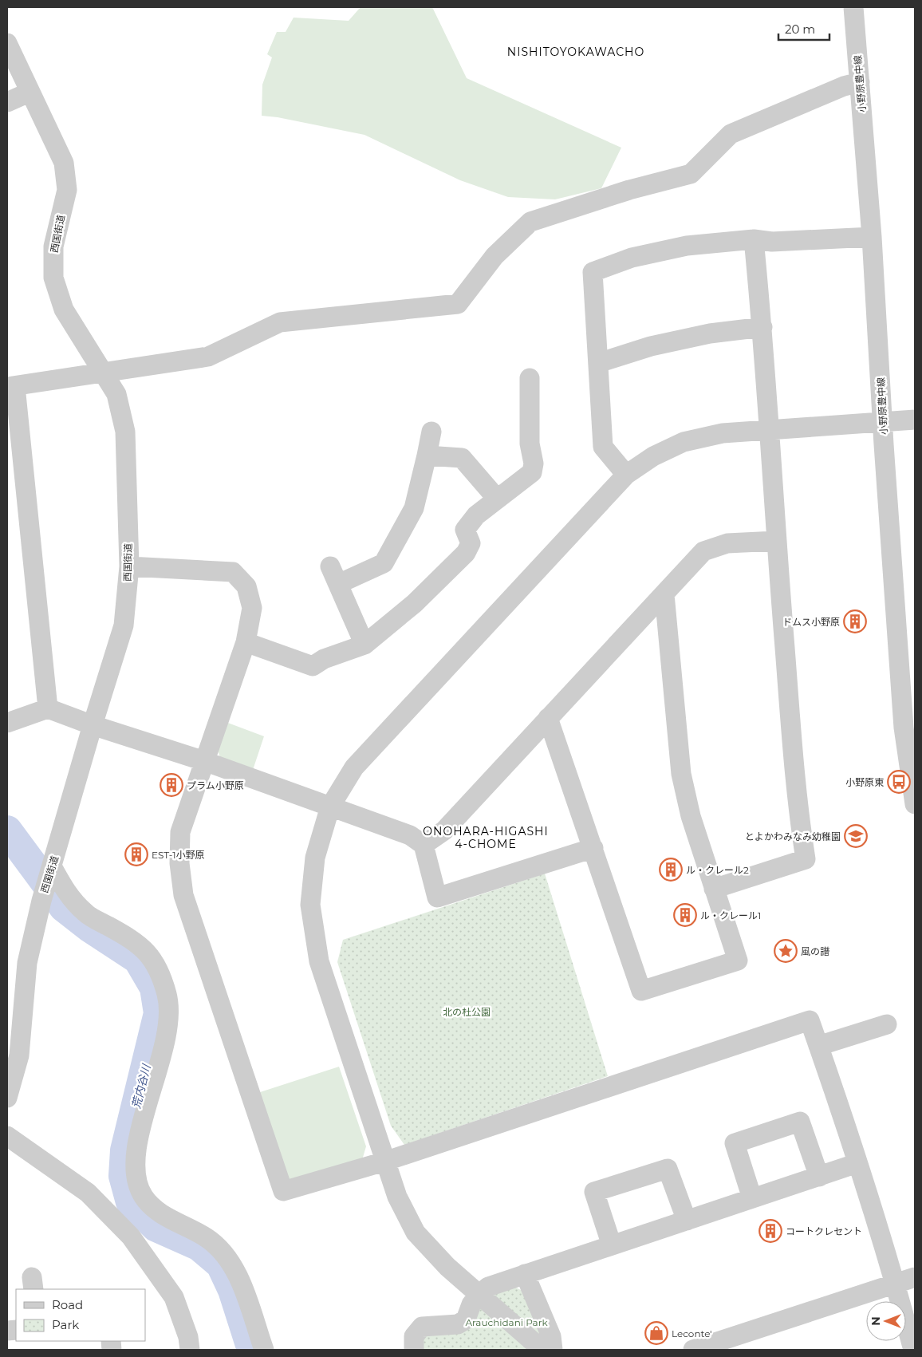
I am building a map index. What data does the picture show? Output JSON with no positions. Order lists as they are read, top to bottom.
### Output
{
  "streets": {
    "street": ["小野原豊中線", "西国街道"]
  },
  "districts": ["NISHITOYOKAWACHO", "ONOHARA-HIGASHI 4-CHOME"],
  "water": ["荒内谷川"],
  "parks": ["北の杜公園", "Arauchidani Park"],
  "places": {
    "building": [
      "ドムス小野原",
      "プラム小野原",
      "EST-1小野原",
      "ル・クレール2",
      "ル・クレール1",
      "コートクレセント"
    ],
    "bus stop": ["小野原東"],
    "school or university": ["とよかわみなみ幼稚園"],
    "place": ["風の譜"],
    "shop": ["Leconte'"]
  },
  "legend": ["Road", "Park"],
  "scale_bar": "20 m",
  "north": "left"
}
